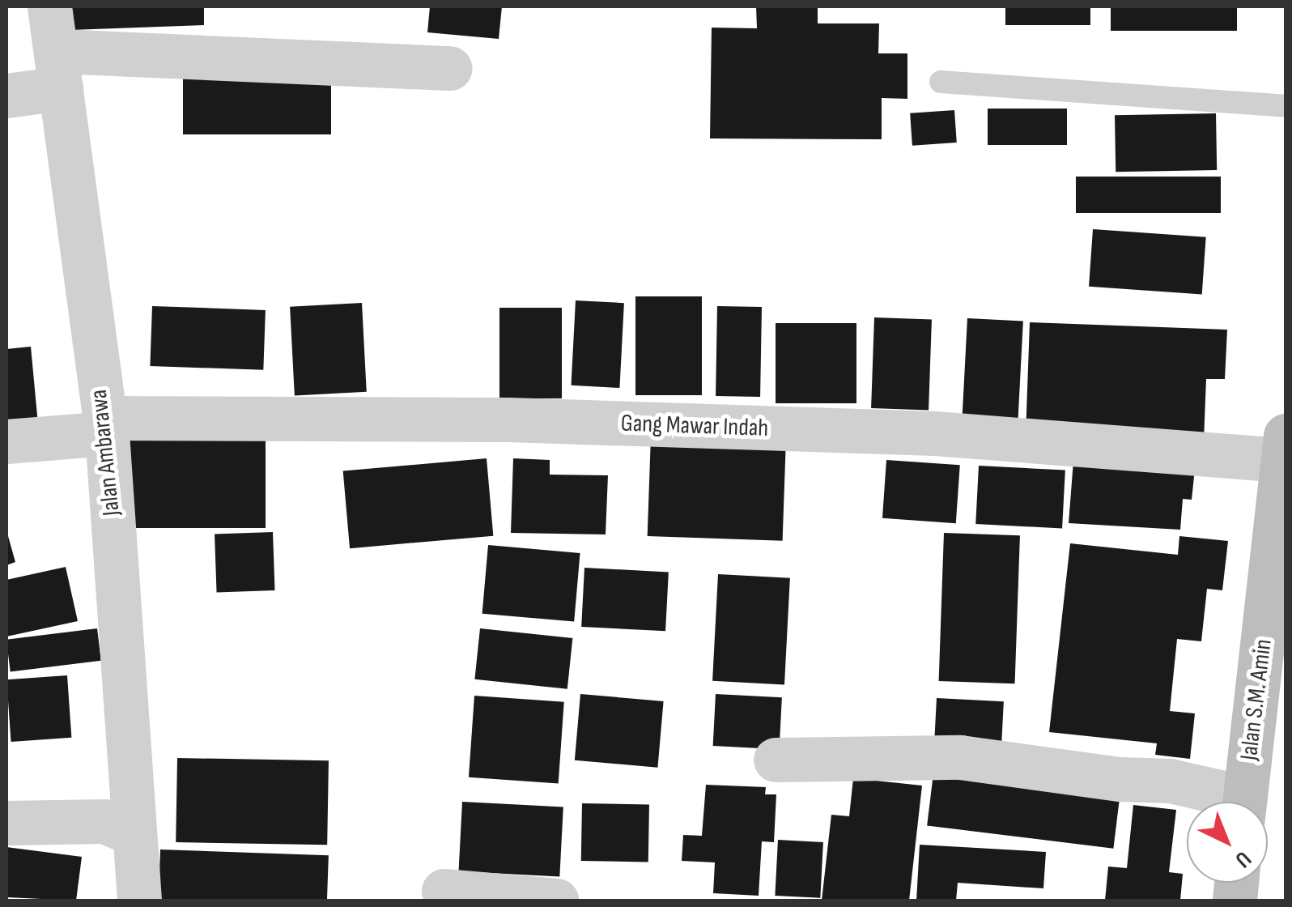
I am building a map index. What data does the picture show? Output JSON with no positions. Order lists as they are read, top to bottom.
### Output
{
  "streets": {
    "street": ["Gang Mawar Indah", "Jalan Ambarawa", "Jalan S.M. Amin"]
  },
  "crossings": [
    ["Gang Mawar Indah", "Jalan Ambarawa"],
    ["Gang Mawar Indah", "Jalan S.M. Amin"]
  ],
  "north": "bottom right"
}
